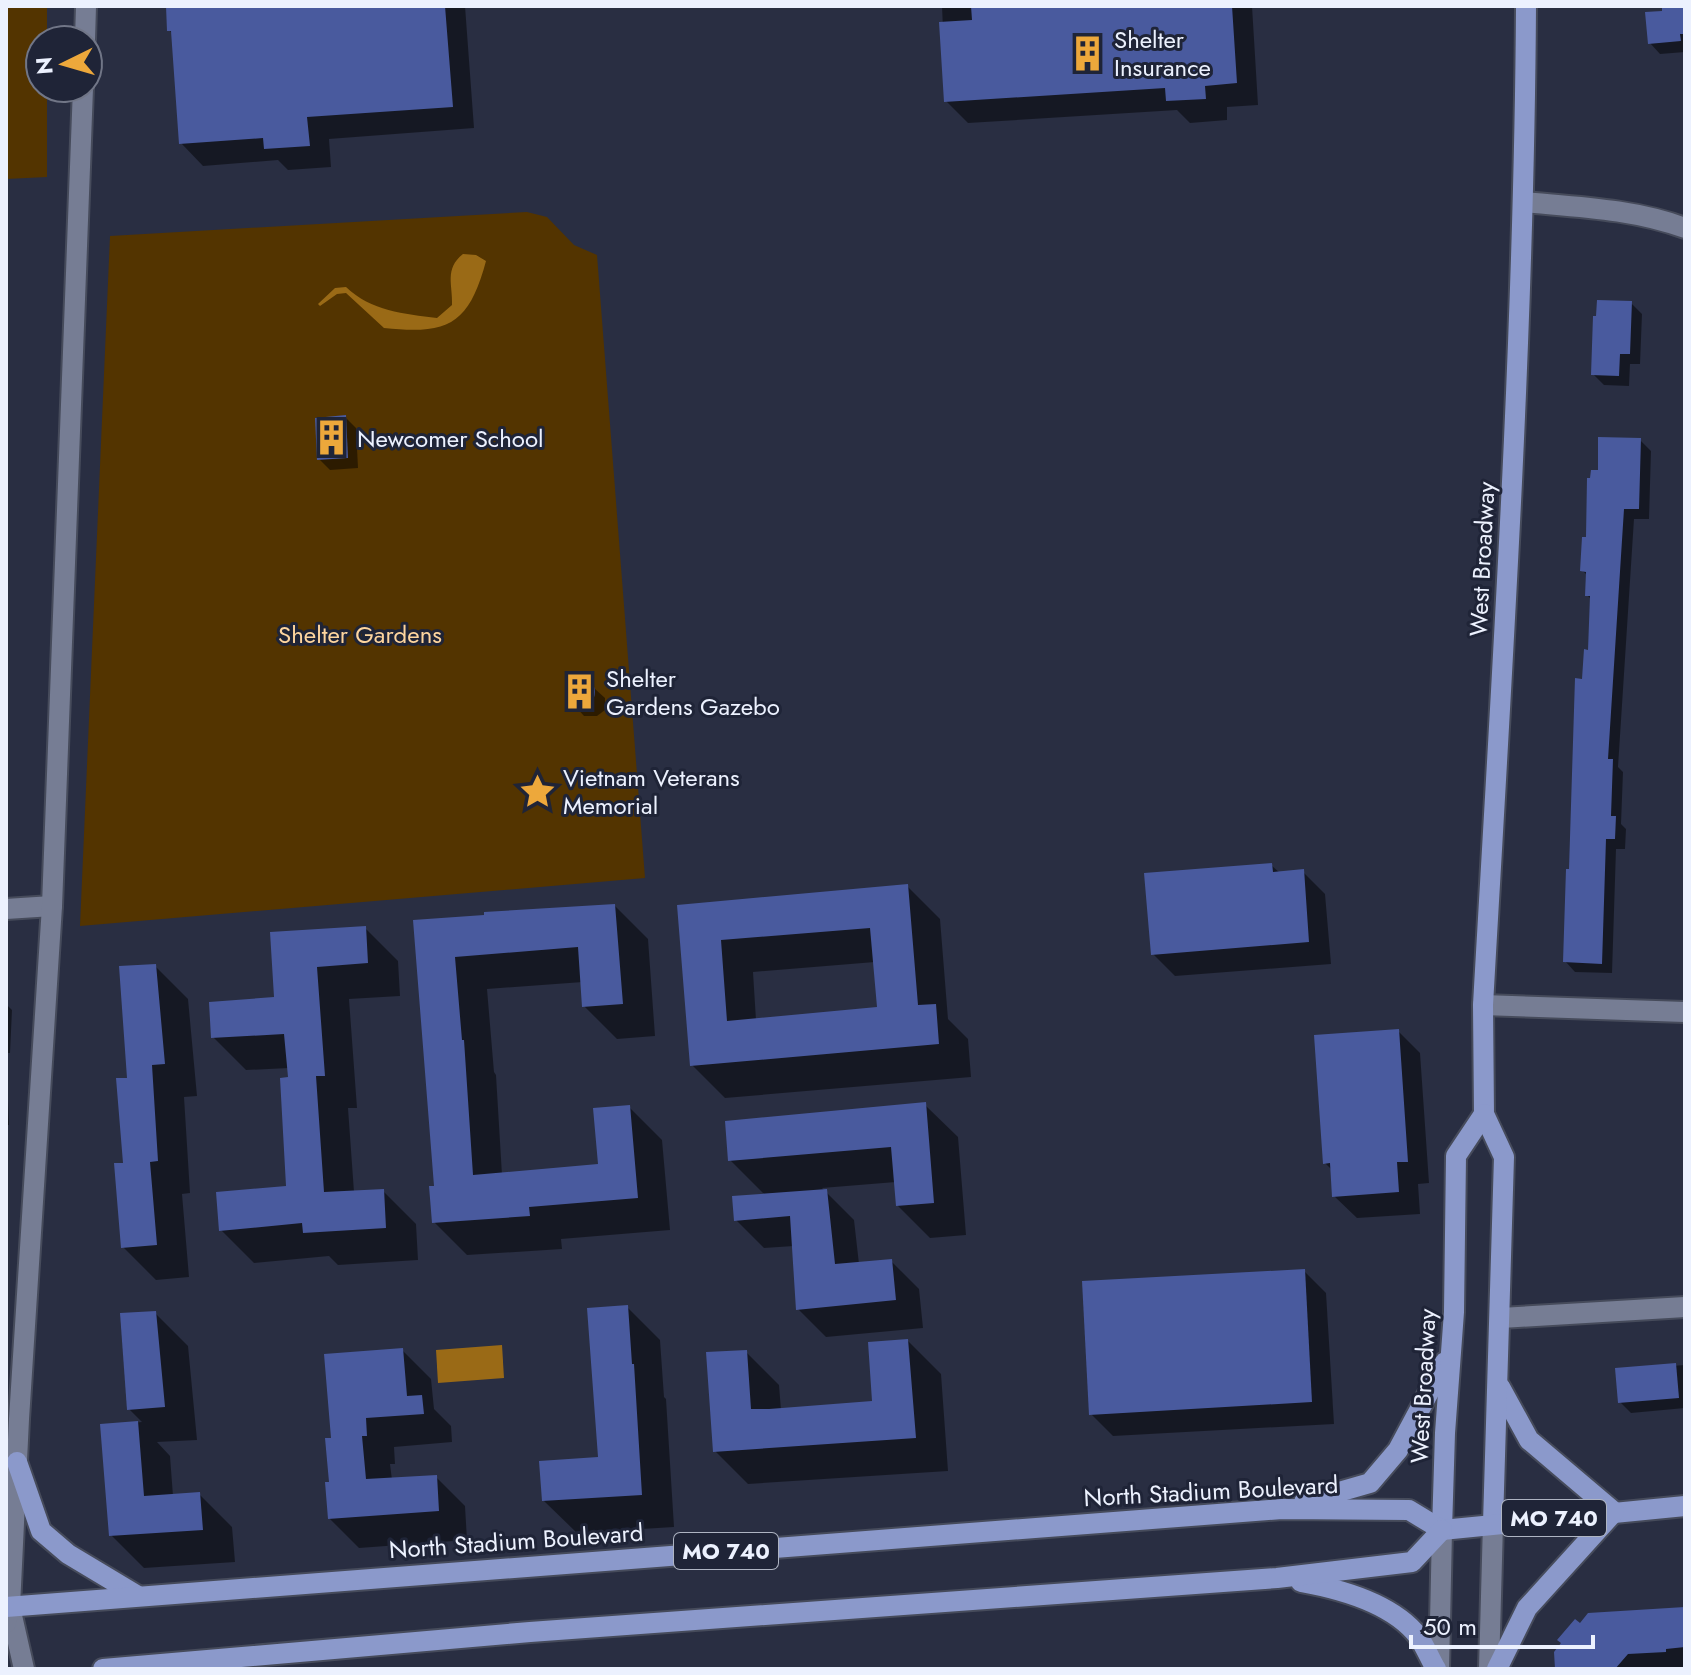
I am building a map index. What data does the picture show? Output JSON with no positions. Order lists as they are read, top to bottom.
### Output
{
  "streets": {
    "main road": ["West Broadway", "North Stadium Boulevard", "MO 740"]
  },
  "crossings": [
    ["West Broadway", "North Stadium Boulevard"],
    ["West Broadway", "MO 740"],
    ["North Stadium Boulevard", "MO 740"]
  ],
  "parks": ["Shelter Gardens"],
  "places": {
    "building": ["Shelter Insurance", "Newcomer School", "Shelter Gardens Gazebo"],
    "place": ["Vietnam Veterans Memorial"]
  },
  "scale_bar": "50 m",
  "north": "left"
}
